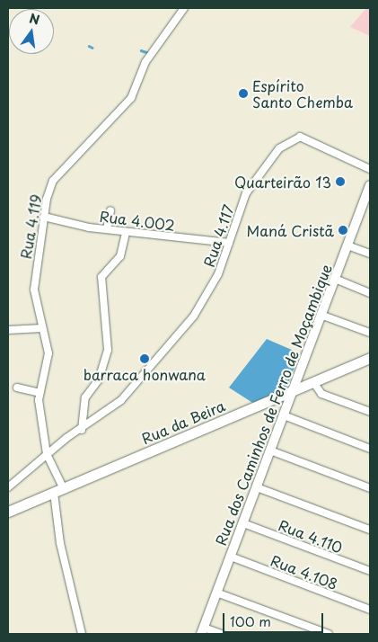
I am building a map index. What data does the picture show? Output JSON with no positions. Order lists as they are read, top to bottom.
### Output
{
  "streets": {
    "main road": ["Rua da Beira"],
    "street": [
      "Rua 4.002",
      "Rua 4.119",
      "Rua 4.117",
      "Rua dos Caminhos de Ferro de Moçambique",
      "Rua 4.110",
      "Rua 4.108"
    ]
  },
  "crossings": [
    ["Rua 4.002", "Rua 4.119"],
    ["Rua 4.002", "Rua 4.117"],
    ["Rua 4.119", "Rua 4.117"],
    ["Rua 4.119", "Rua da Beira"],
    ["Rua dos Caminhos de Ferro de Moçambique", "Rua da Beira"],
    ["Rua dos Caminhos de Ferro de Moçambique", "Rua 4.110"],
    ["Rua dos Caminhos de Ferro de Moçambique", "Rua 4.108"]
  ],
  "places": [
    "Espírito Santo Chemba",
    "Quarteirão 13",
    "Maná Cristã",
    "barraca honwana"
  ],
  "scale_bar": "100 m",
  "north": "top"
}
